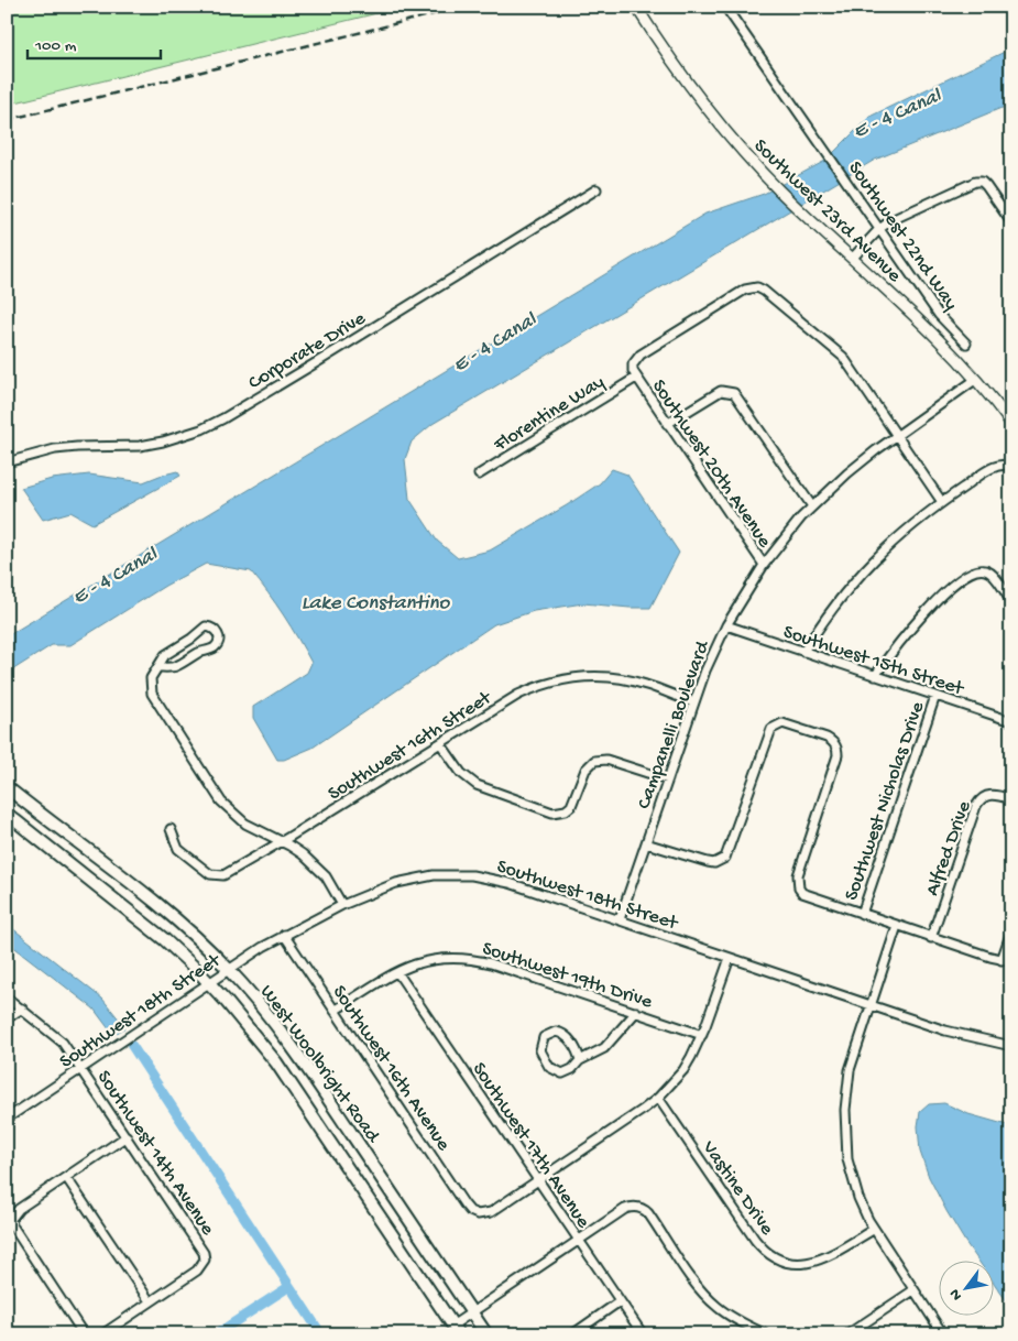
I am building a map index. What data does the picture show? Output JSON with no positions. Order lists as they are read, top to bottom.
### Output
{
  "streets": {
    "main road": ["West Woolbright Road"],
    "street": [
      "Southwest 23rd Avenue",
      "Southwest 22nd Way",
      "Corporate Drive",
      "Florentine Way",
      "Southwest 20th Avenue",
      "Southwest 15th Street",
      "Campanelli Boulevard",
      "Southwest 16th Street",
      "Southwest Nicholas Drive",
      "Alfred Drive",
      "Southwest 18th Street",
      "Southwest 19th Drive",
      "Southwest 16th Avenue",
      "Southwest 17th Avenue",
      "Southwest 14th Avenue",
      "Vastine Drive"
    ]
  },
  "crossings": [
    ["Southwest 23rd Avenue", "Campanelli Boulevard"],
    ["Florentine Way", "Southwest 20th Avenue"],
    ["Southwest 20th Avenue", "Campanelli Boulevard"],
    ["Southwest 15th Street", "Campanelli Boulevard"],
    ["Southwest 15th Street", "Southwest Nicholas Drive"],
    ["Campanelli Boulevard", "Southwest 16th Street"],
    ["Campanelli Boulevard", "Southwest 18th Street"],
    ["Southwest 18th Street", "West Woolbright Road"],
    ["Southwest 18th Street", "Southwest 16th Avenue"],
    ["Southwest 18th Street", "Southwest 14th Avenue"],
    ["Southwest 19th Drive", "Southwest 16th Avenue"],
    ["Southwest 19th Drive", "Southwest 17th Avenue"],
    ["Southwest 16th Avenue", "Southwest 17th Avenue"]
  ],
  "water": ["E - 4 Canal", "Lake Constantino"],
  "scale_bar": "100 m",
  "north": "bottom left"
}
